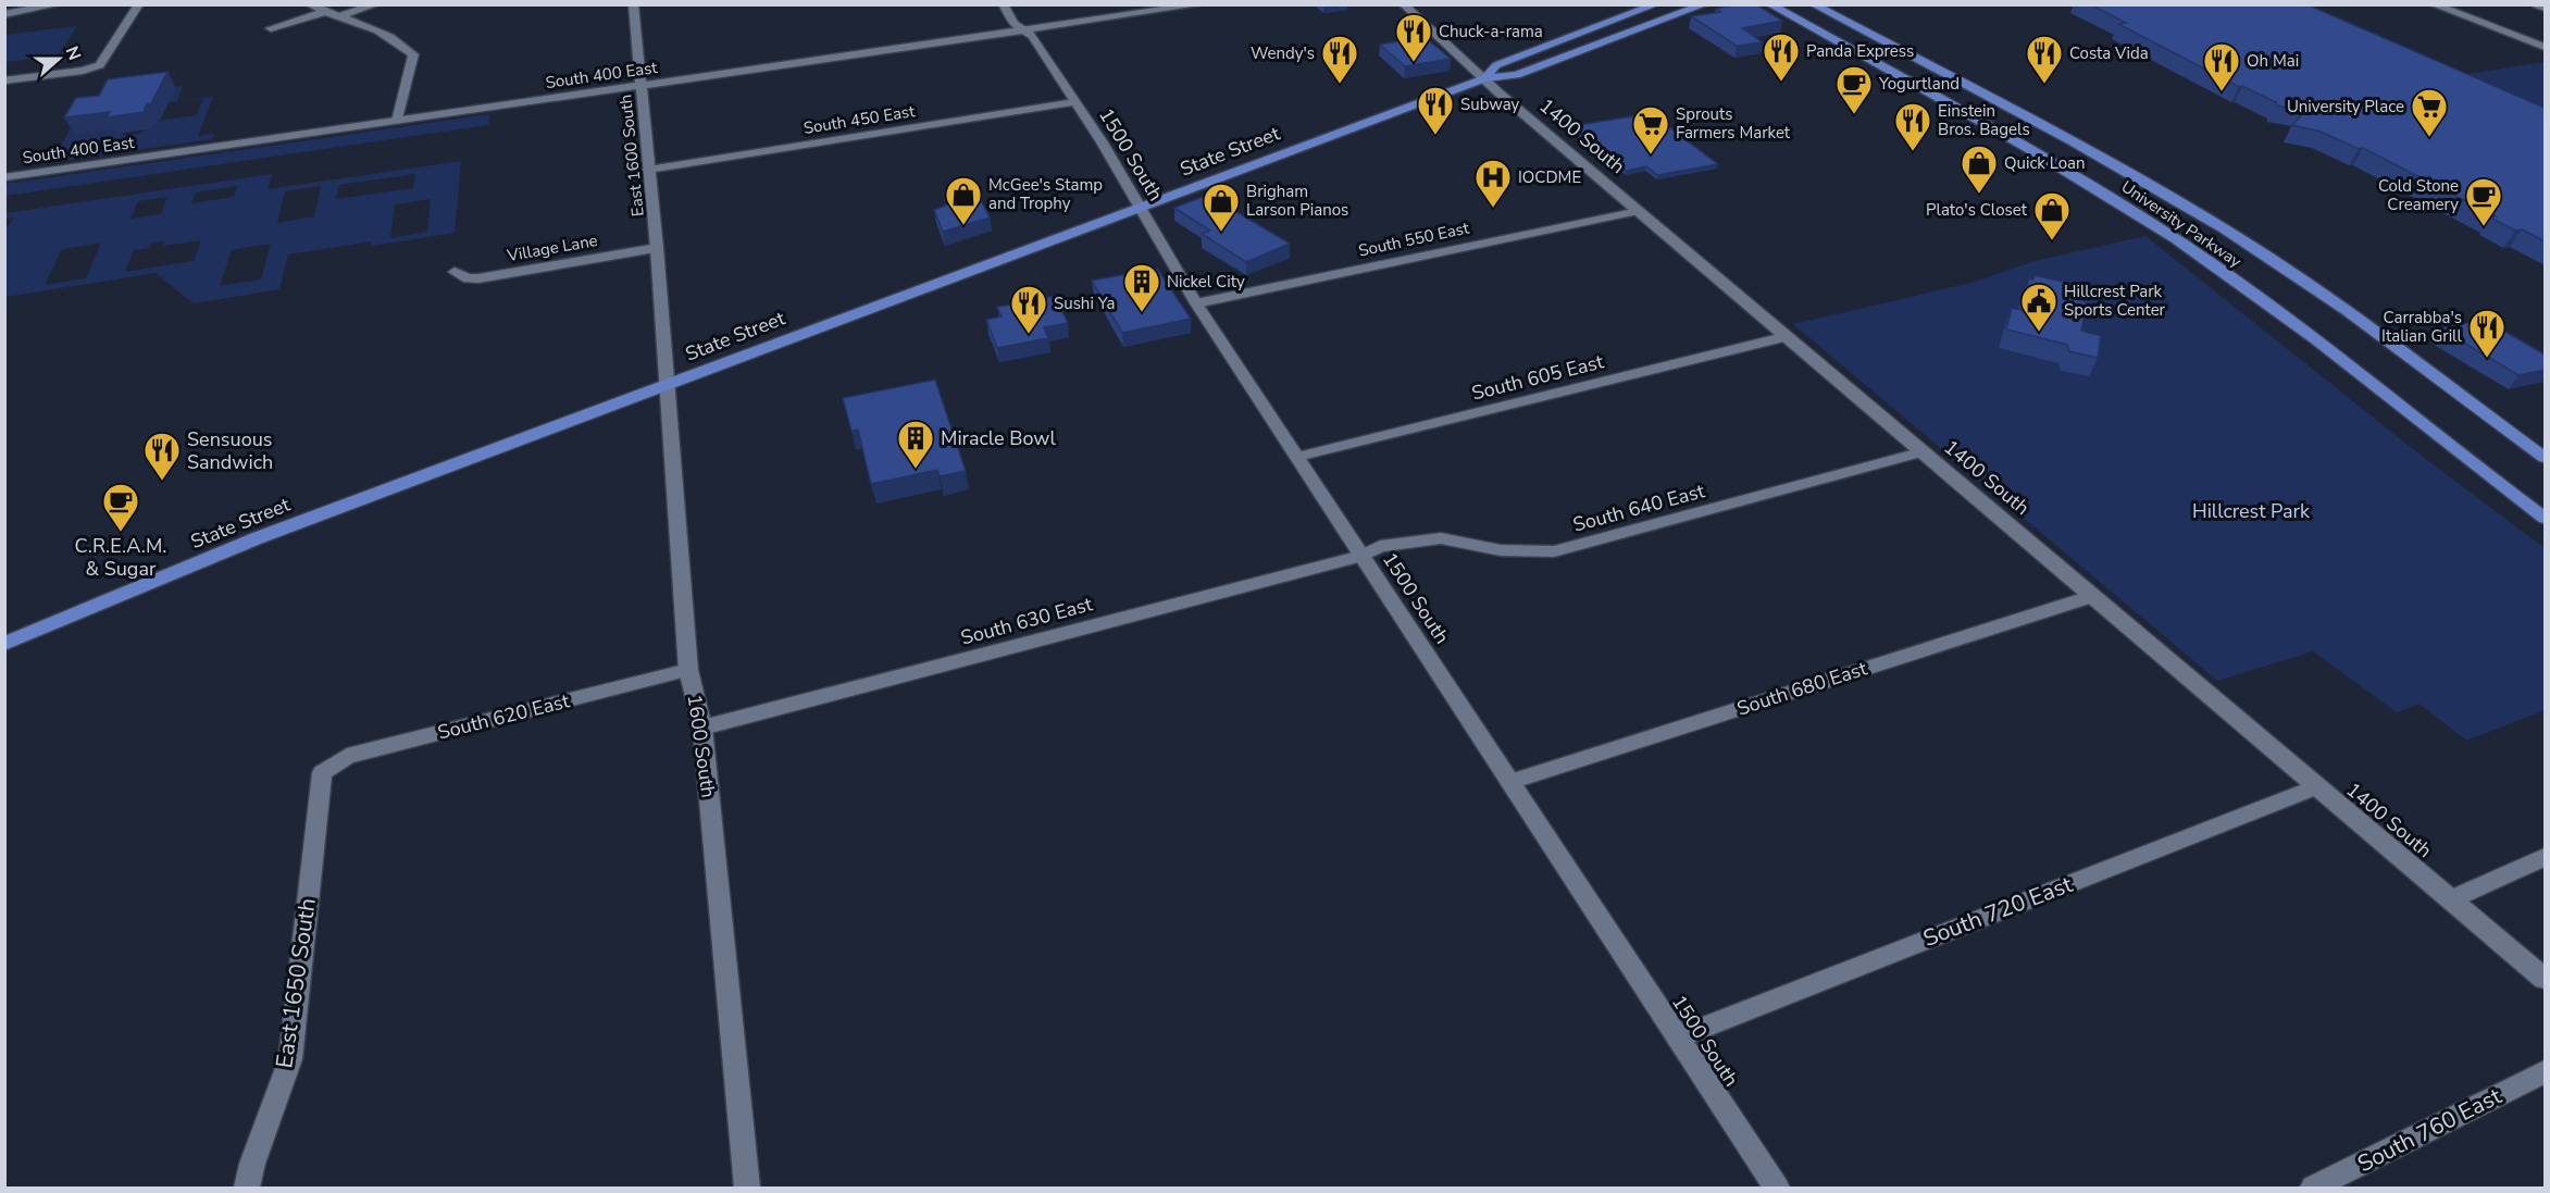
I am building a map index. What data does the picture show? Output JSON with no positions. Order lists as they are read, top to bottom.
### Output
{
  "streets": {
    "main road": ["State Street", "University Parkway"],
    "street": [
      "South 400 East",
      "South 450 East",
      "1400 South",
      "1500 South",
      "East 1600 South",
      "South 550 East",
      "Village Lane",
      "South 605 East",
      "South 640 East",
      "South 630 East",
      "South 680 East",
      "South 620 East",
      "1600 South",
      "South 720 East",
      "East 1650 South",
      "South 760 East"
    ]
  },
  "crossings": [
    ["South 400 East", "1500 South"],
    ["South 400 East", "East 1600 South"],
    ["South 450 East", "1500 South"],
    ["South 450 East", "East 1600 South"],
    ["1400 South", "State Street"],
    ["1400 South", "South 550 East"],
    ["1400 South", "South 605 East"],
    ["1400 South", "South 640 East"],
    ["1400 South", "South 680 East"],
    ["1400 South", "South 720 East"],
    ["State Street", "1500 South"],
    ["State Street", "1600 South"],
    ["1500 South", "South 550 East"],
    ["1500 South", "South 605 East"],
    ["1500 South", "South 640 East"],
    ["1500 South", "South 630 East"],
    ["1500 South", "South 680 East"],
    ["1500 South", "South 720 East"],
    ["East 1600 South", "Village Lane"],
    ["East 1600 South", "1600 South"],
    ["South 640 East", "South 630 East"],
    ["South 630 East", "1600 South"],
    ["South 620 East", "1600 South"],
    ["South 620 East", "East 1650 South"]
  ],
  "parks": ["Hillcrest Park"],
  "places": {
    "restaurant": [
      "Chuck-a-rama",
      "Panda Express",
      "Wendy's",
      "Costa Vida",
      "Oh Mai",
      "Subway",
      "Einstein Bros. Bagels",
      "Sushi Ya",
      "Carrabba's Italian Grill",
      "Sensuous Sandwich"
    ],
    "cafe": ["Yogurtland", "Cold Stone Creamery", "C.R.E.A.M. & Sugar"],
    "supermarket": ["University Place", "Sprouts Farmers Market"],
    "shop": [
      "Quick Loan",
      "McGee's Stamp and Trophy",
      "Brigham Larson Pianos",
      "Plato's Closet"
    ],
    "hospital": ["IOCDME"],
    "building": ["Nickel City", "Miracle Bowl"],
    "public building": ["Hillcrest Park Sports Center"]
  },
  "north": "right"
}
